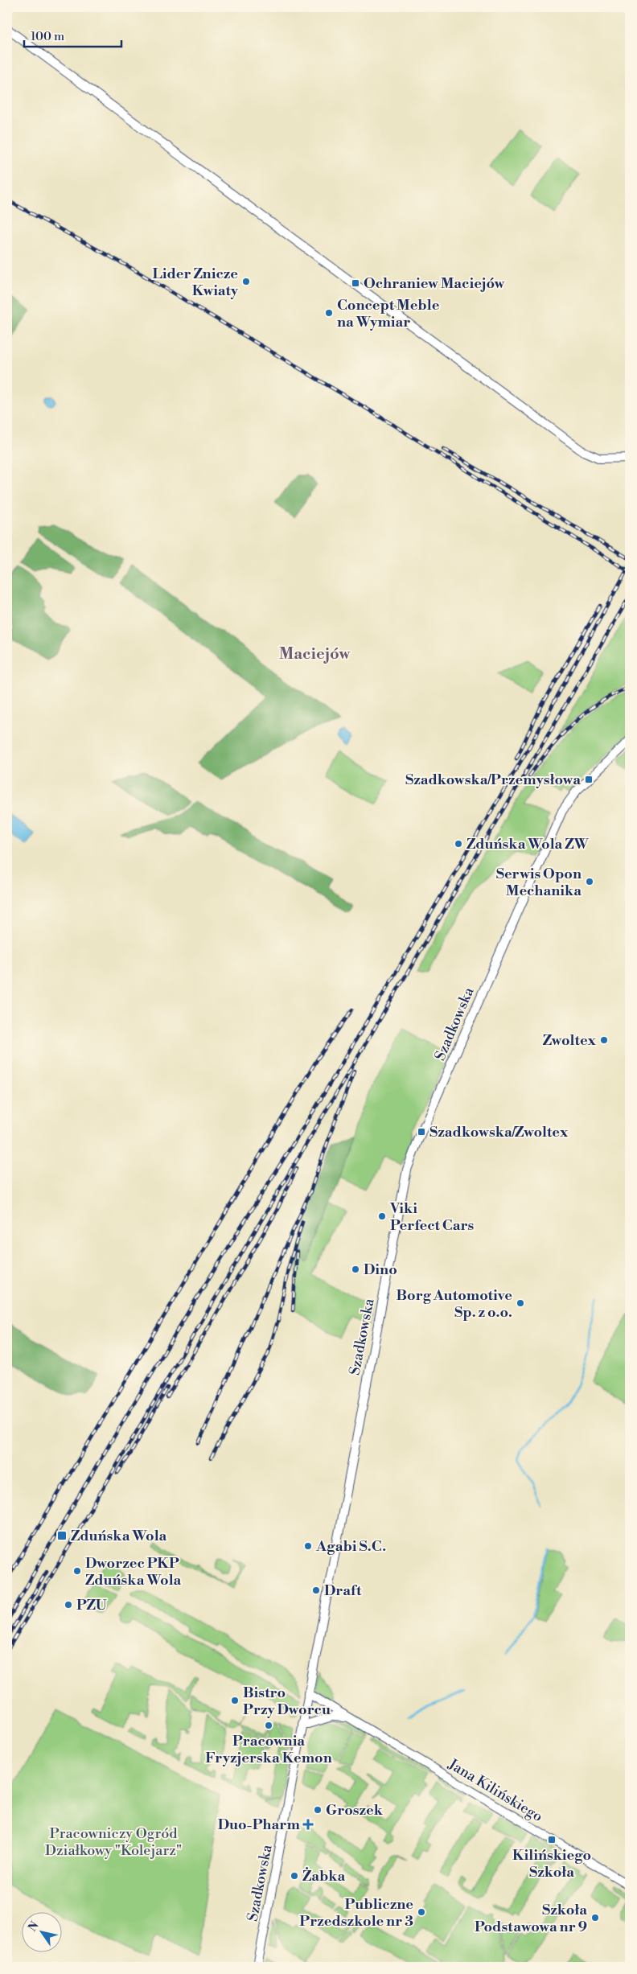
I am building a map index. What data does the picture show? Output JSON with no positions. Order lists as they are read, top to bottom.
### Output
{
  "streets": {
    "street": ["Szadkowska", "Jana Kilińskiego"]
  },
  "crossings": [
    ["Szadkowska", "Jana Kilińskiego"]
  ],
  "districts": ["Maciejów"],
  "parks": ["Pracowniczy Ogród Działkowy \"Kolejarz\""],
  "places": {
    "other": [
      "Lider Znicze Kwiaty",
      "Concept Meble na Wymiar",
      "Zduńska Wola ZW",
      "Serwis Opon Mechanika",
      "Zwoltex",
      "Viki Perfect Cars",
      "Dino",
      "Borg Automotive Sp. z o.o.",
      "Agabi S.C.",
      "Dworzec PKP Zduńska Wola",
      "Draft",
      "PZU",
      "Bistro Przy Dworcu",
      "Pracownia Fryzjerska Kemon",
      "Groszek",
      "Żabka",
      "Publiczne Przedszkole nr 3",
      "Szkoła Podstawowa nr 9"
    ],
    "transit": [
      "Ochraniew Maciejów",
      "Szadkowska/Przemysłowa",
      "Szadkowska/Zwoltex",
      "Zduńska Wola",
      "Kilińskiego Szkoła"
    ],
    "health": ["Duo-Pharm"]
  },
  "scale_bar": "100 m",
  "north": "top left"
}
